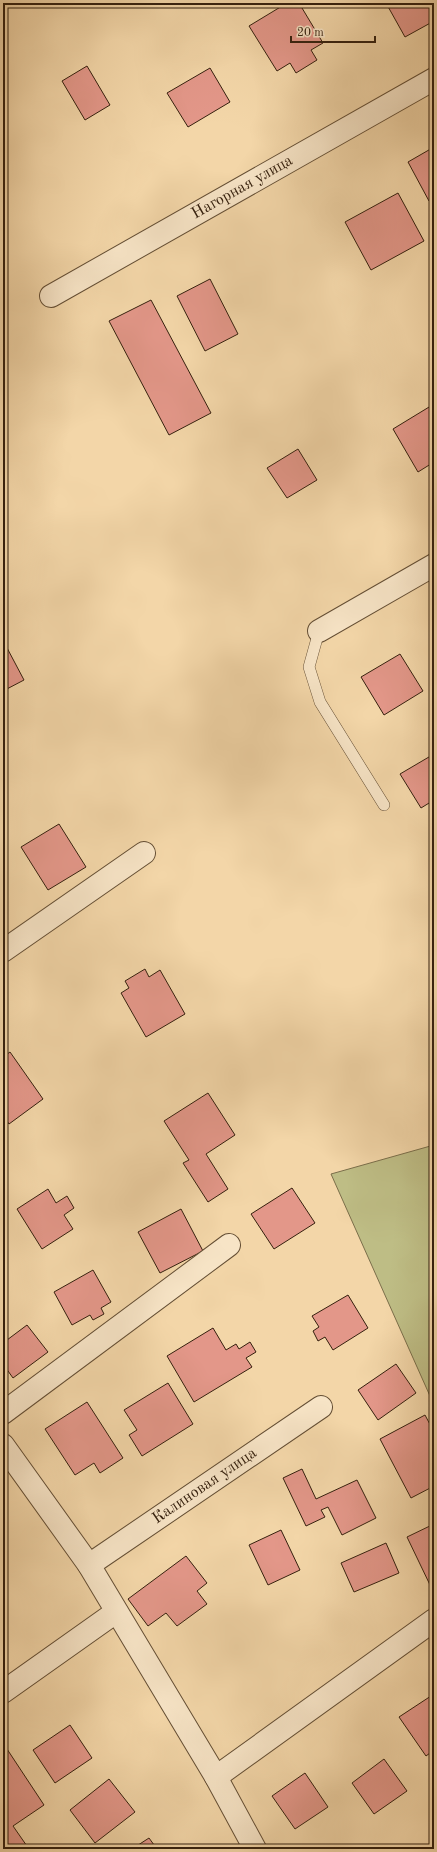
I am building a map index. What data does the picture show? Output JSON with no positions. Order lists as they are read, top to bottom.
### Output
{
  "streets": {
    "street": ["Нагорная улица", "Калиновая улица"]
  },
  "scale_bar": "20 m"
}
